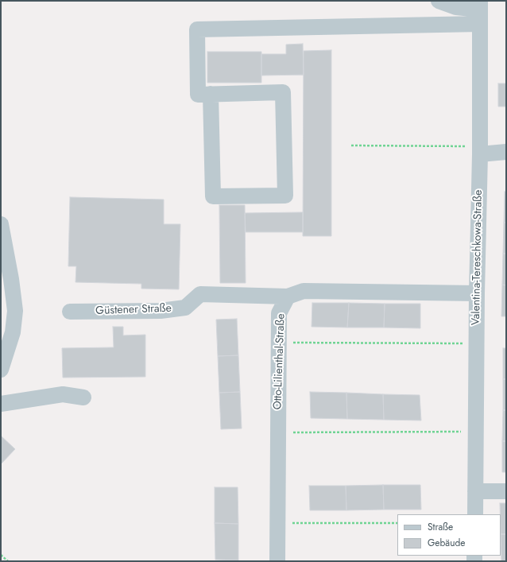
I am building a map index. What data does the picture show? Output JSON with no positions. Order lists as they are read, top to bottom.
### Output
{
  "streets": {
    "street": ["Valentina-Tereschkowa-Straße", "Güstener Straße", "Otto-Lilienthal-Straße"]
  },
  "crossings": [
    ["Güstener Straße", "Otto-Lilienthal-Straße"]
  ],
  "legend": ["Straße", "Gebäude"]
}
